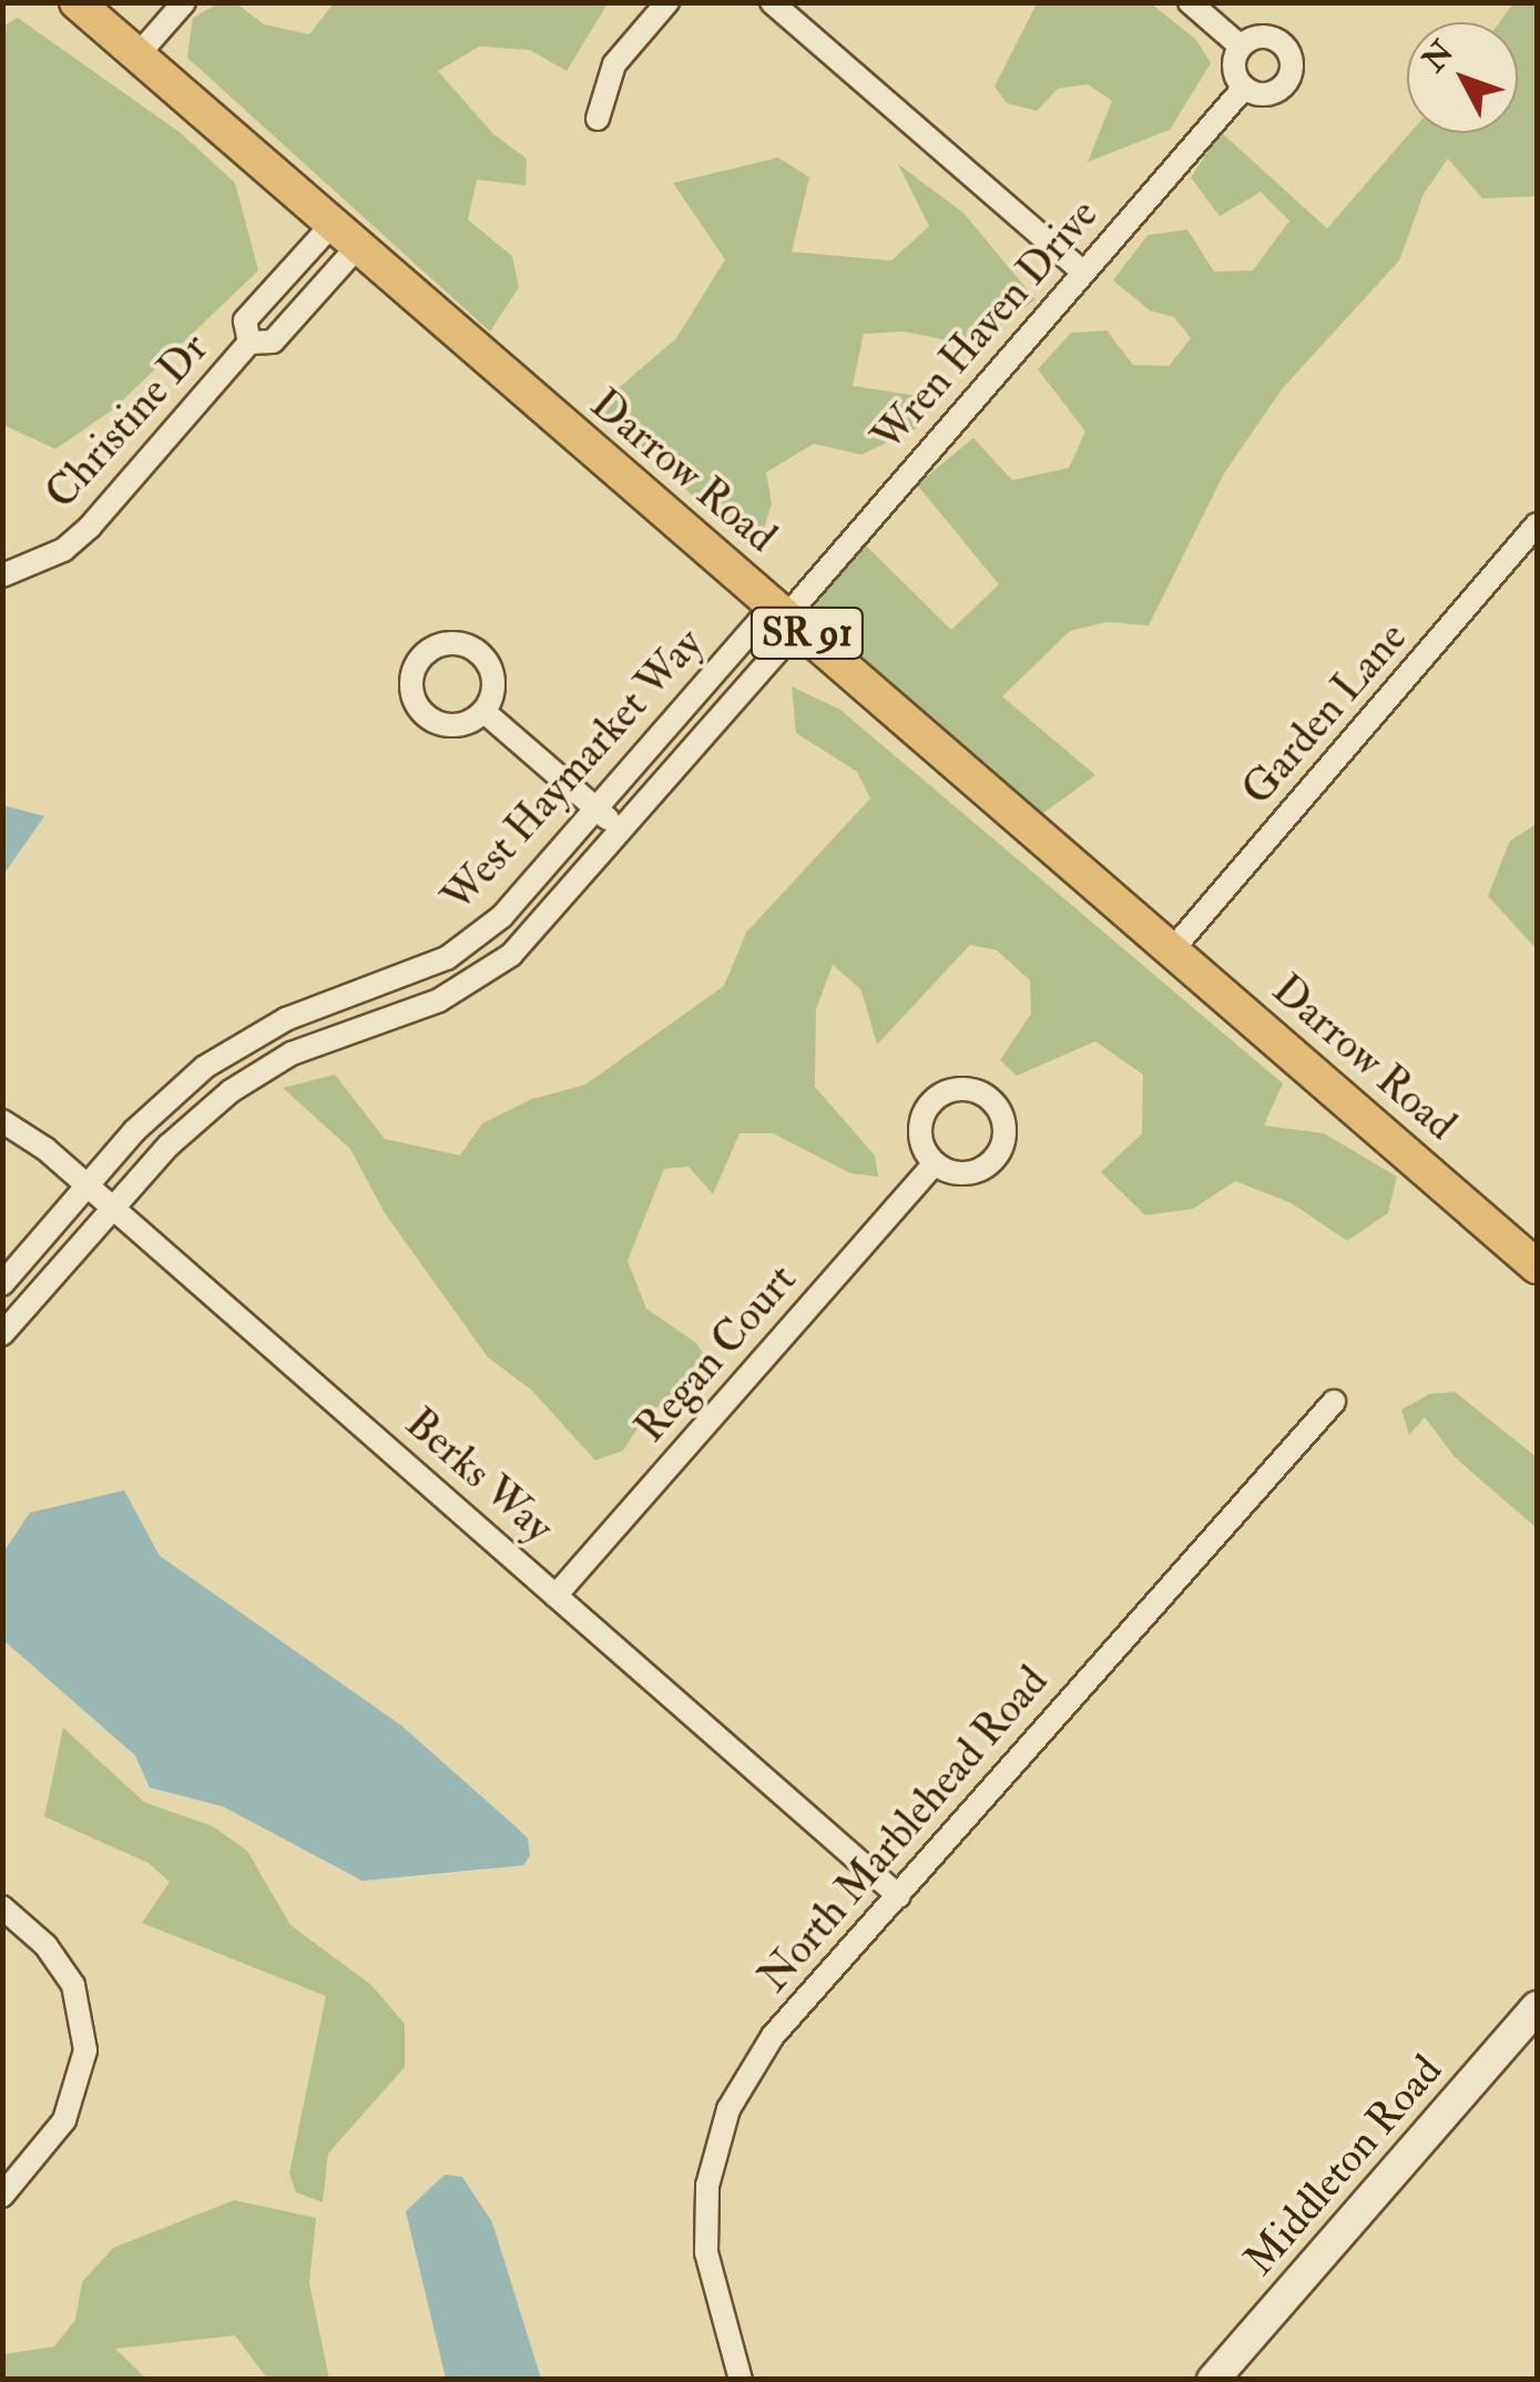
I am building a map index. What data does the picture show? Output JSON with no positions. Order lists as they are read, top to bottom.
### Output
{
  "streets": {
    "main road": ["Darrow Road", "SR 91"],
    "street": [
      "Wren Haven Drive",
      "Christine Dr",
      "Garden Lane",
      "West Haymarket Way",
      "Regan Court",
      "Berks Way",
      "North Marblehead Road",
      "Middleton Road"
    ]
  },
  "crossings": [
    ["Wren Haven Drive", "Darrow Road"],
    ["Wren Haven Drive", "West Haymarket Way"],
    ["Christine Dr", "Darrow Road"],
    ["Darrow Road", "Garden Lane"],
    ["Darrow Road", "West Haymarket Way"],
    ["West Haymarket Way", "Berks Way"],
    ["Regan Court", "Berks Way"],
    ["Berks Way", "North Marblehead Road"]
  ],
  "north": "top left"
}
